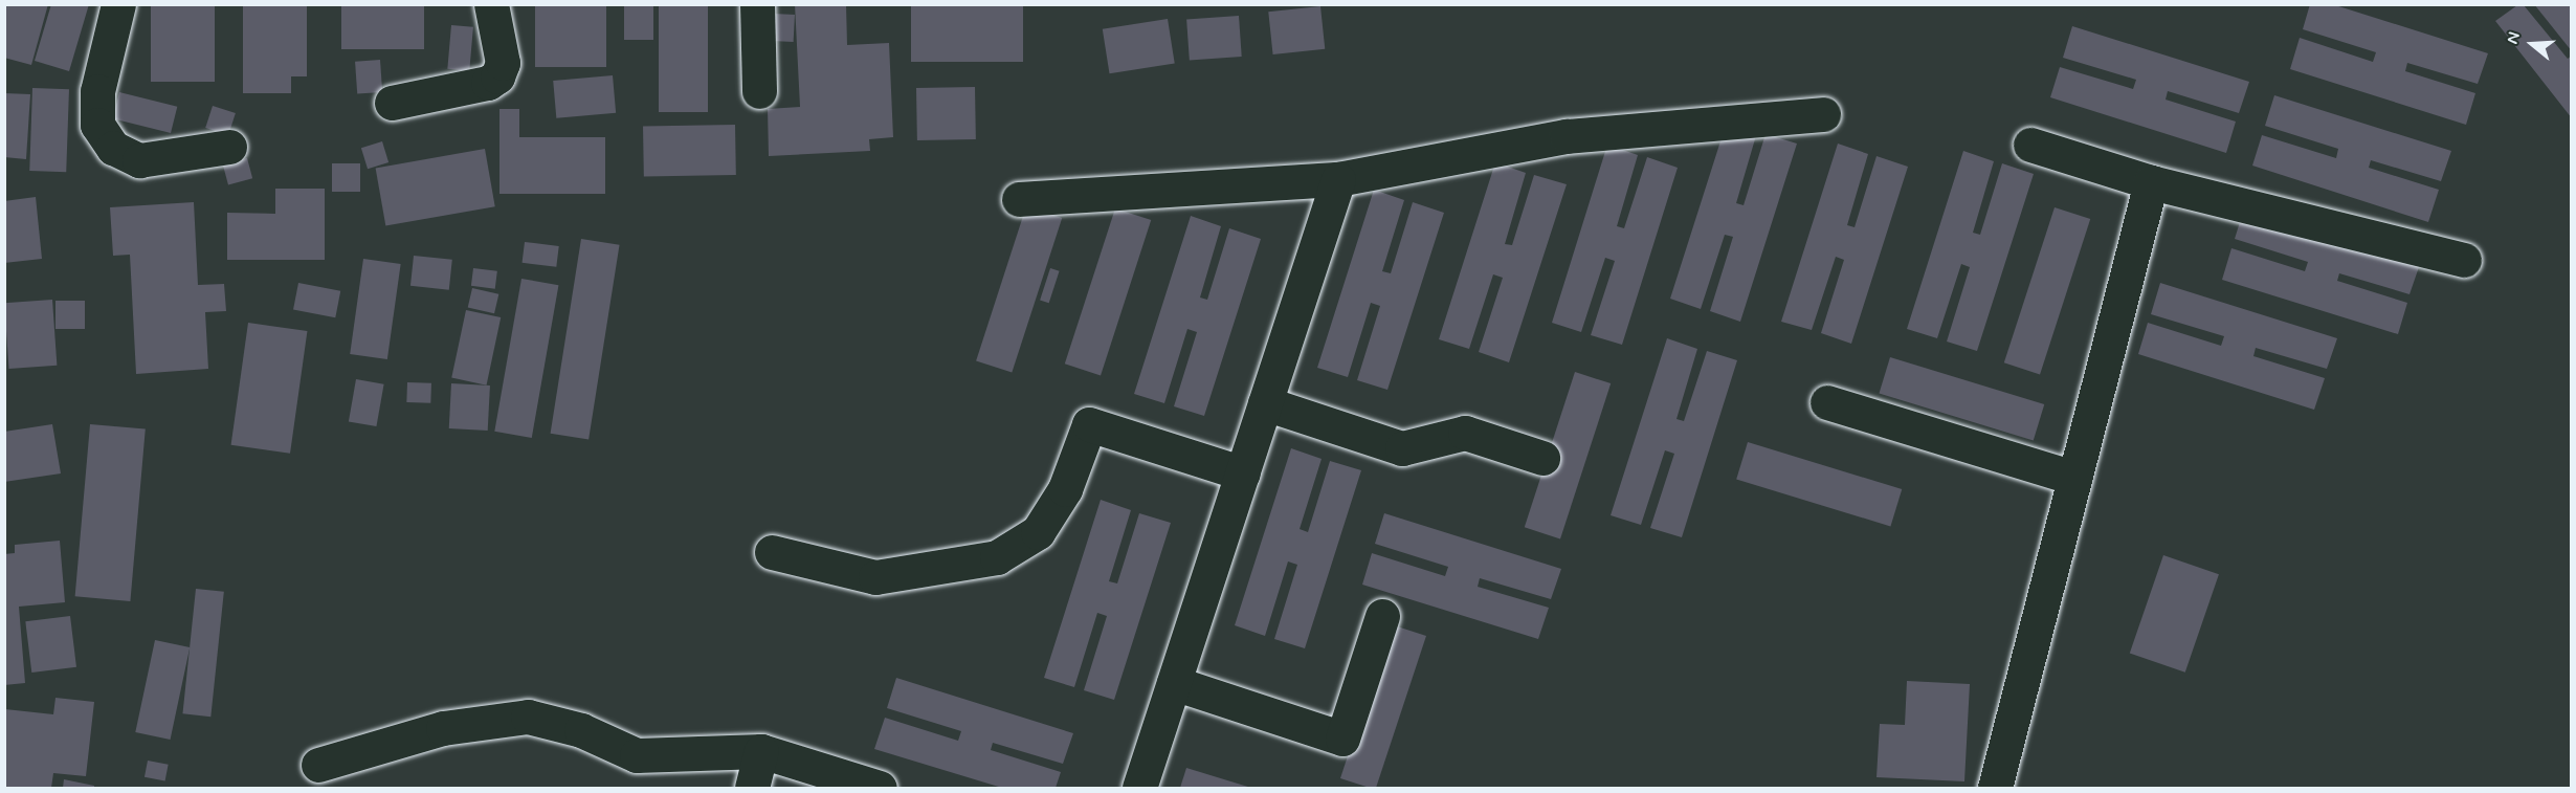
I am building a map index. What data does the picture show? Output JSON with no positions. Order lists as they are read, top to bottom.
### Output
{
  "north": "left"
}
